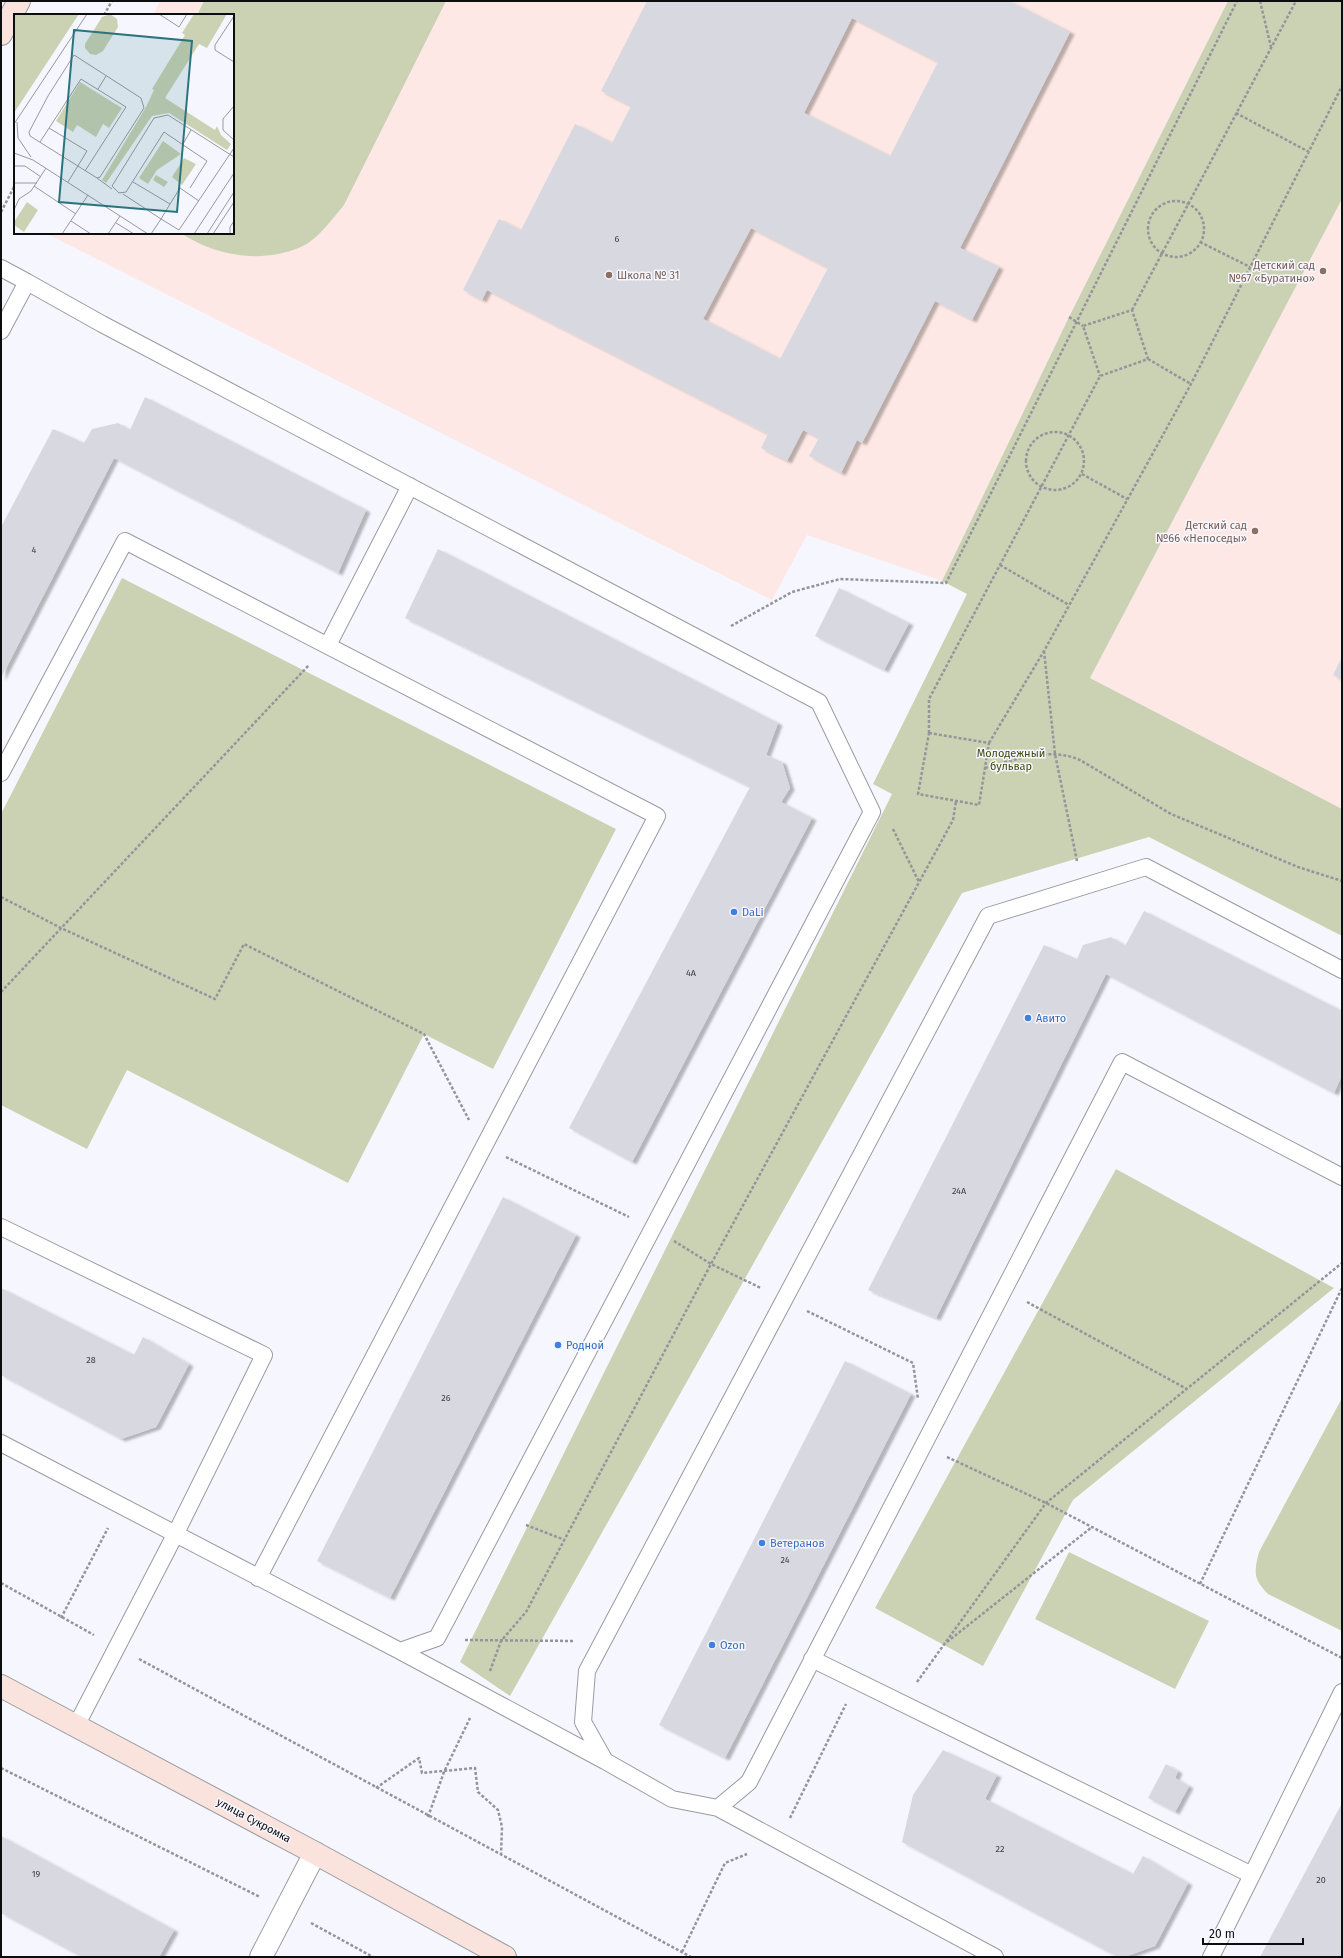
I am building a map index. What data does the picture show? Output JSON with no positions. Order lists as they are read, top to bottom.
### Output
{
  "streets": {
    "street": ["улица Сукромка"]
  },
  "parks": ["Молодежный бульвар"],
  "places": [
    "Детский сад №67 «Буратино»",
    "Школа № 31",
    "Детский сад №66 «Непоседы»",
    "DaLi",
    "Авито",
    "Родной",
    "Ветеранов",
    "Ozon"
  ],
  "house_numbers": [
    "6",
    "4",
    "4А",
    "24А",
    "28",
    "26",
    "24",
    "22",
    "19",
    "20"
  ],
  "scale_bar": "20 m"
}
